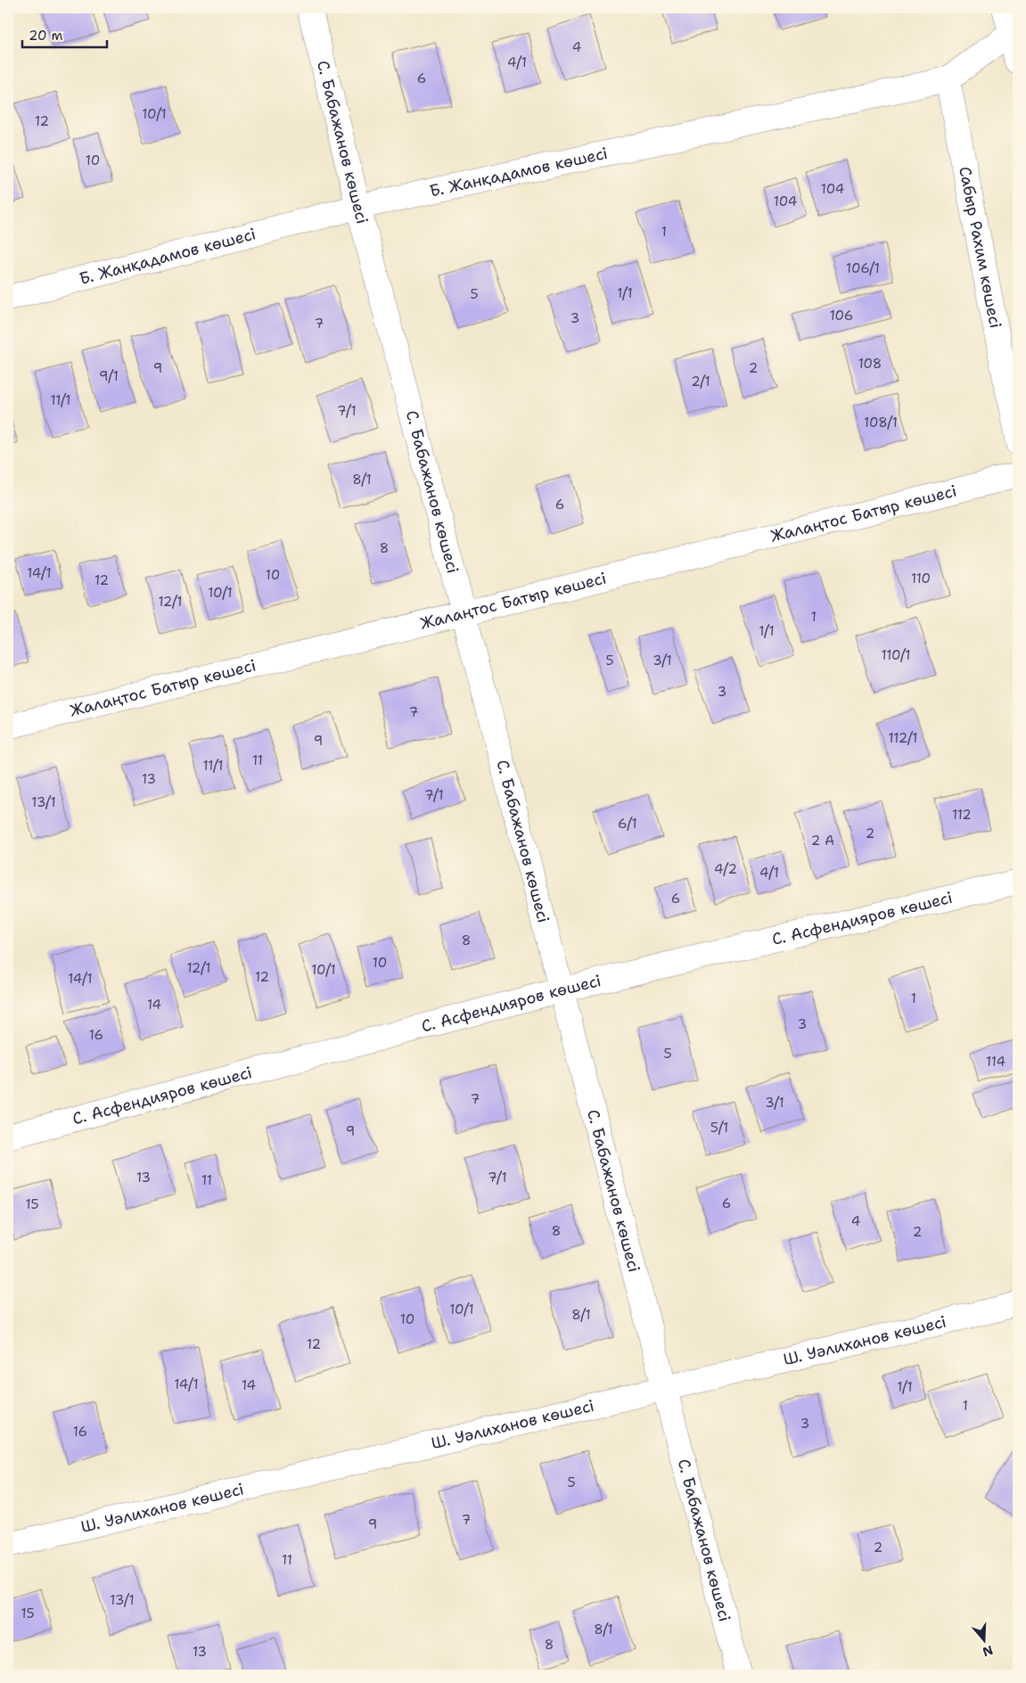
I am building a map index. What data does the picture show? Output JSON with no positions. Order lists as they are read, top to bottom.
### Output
{
  "streets": {
    "street": [
      "С. Бабажанов көшесі",
      "Б. Жанқадамов көшесі",
      "Сабыр Рахим көшесі",
      "Жалаңтос Батыр көшесі",
      "С. Асфендияров көшесі",
      "Ш. Уәлиханов көшесі"
    ]
  },
  "crossings": [
    ["С. Бабажанов көшесі", "Б. Жанқадамов көшесі"],
    ["С. Бабажанов көшесі", "Жалаңтос Батыр көшесі"],
    ["С. Бабажанов көшесі", "С. Асфендияров көшесі"],
    ["С. Бабажанов көшесі", "Ш. Уәлиханов көшесі"],
    ["Б. Жанқадамов көшесі", "Сабыр Рахим көшесі"]
  ],
  "house_numbers": [
    "4",
    "4/1",
    "6",
    "10/1",
    "12",
    "10",
    "104",
    "104",
    "1",
    "106/1",
    "1/1",
    "5",
    "106",
    "3",
    "7",
    "108",
    "9",
    "2",
    "9/1",
    "2/1",
    "11/1",
    "7/1",
    "108/1",
    "8/1",
    "6",
    "8",
    "14/1",
    "10",
    "110",
    "12",
    "10/1",
    "12/1",
    "1",
    "1/1",
    "110/1",
    "5",
    "3/1",
    "3",
    "7",
    "112/1",
    "9",
    "11",
    "11/1",
    "13",
    "7/1",
    "13/1",
    "112",
    "6/1",
    "2",
    "2 А",
    "4/2",
    "4/1",
    "6",
    "8",
    "10",
    "12/1",
    "10/1",
    "12",
    "14/1",
    "1",
    "14",
    "3",
    "16",
    "5",
    "114",
    "7",
    "3/1",
    "5/1",
    "9",
    "13",
    "7/1",
    "11",
    "6",
    "15",
    "4",
    "8",
    "2",
    "10/1",
    "8/1",
    "10",
    "12",
    "14/1",
    "14",
    "1/1",
    "1",
    "3",
    "16",
    "5",
    "7",
    "9",
    "2",
    "11",
    "13/1",
    "15",
    "8/1",
    "8",
    "13"
  ],
  "scale_bar": "20 m",
  "north": "bottom"
}
